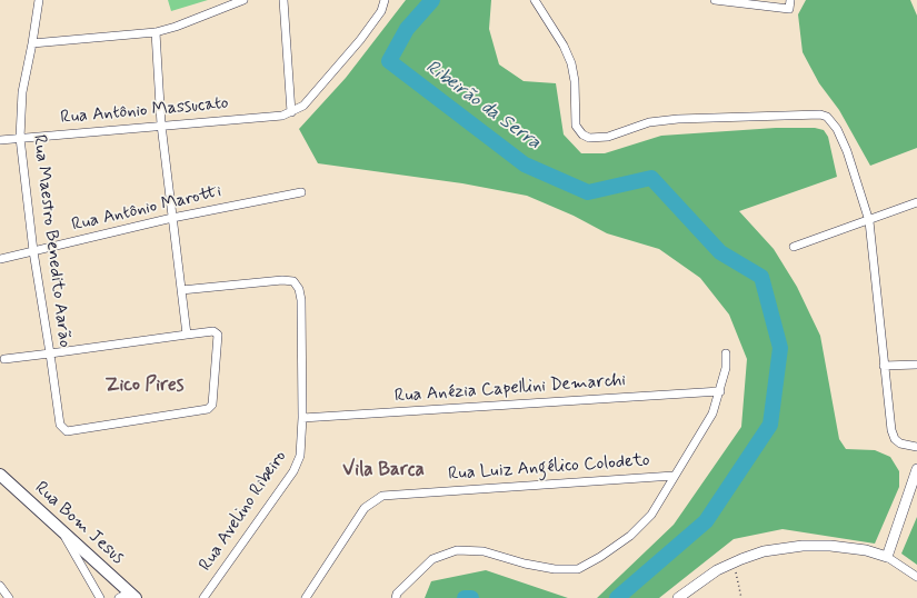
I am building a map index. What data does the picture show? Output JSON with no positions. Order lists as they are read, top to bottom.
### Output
{
  "streets": {
    "main road": ["Rua Bom Jesus"],
    "street": [
      "Rua Antônio Massucato",
      "Rua Antônio Marotti",
      "Rua Maestro Benedito Aarão",
      "Rua Anézia Capellini Demarchi",
      "Rua Luiz Angélico Colodeto",
      "Rua Avelino Ribeiro"
    ]
  },
  "crossings": [
    ["Rua Antônio Massucato", "Rua Maestro Benedito Aarão"],
    ["Rua Antônio Marotti", "Rua Maestro Benedito Aarão"],
    ["Rua Anézia Capellini Demarchi", "Rua Avelino Ribeiro"]
  ],
  "districts": ["Zico Pires", "Vila Barca"],
  "water": ["Ribeirão da Serra"]
}
